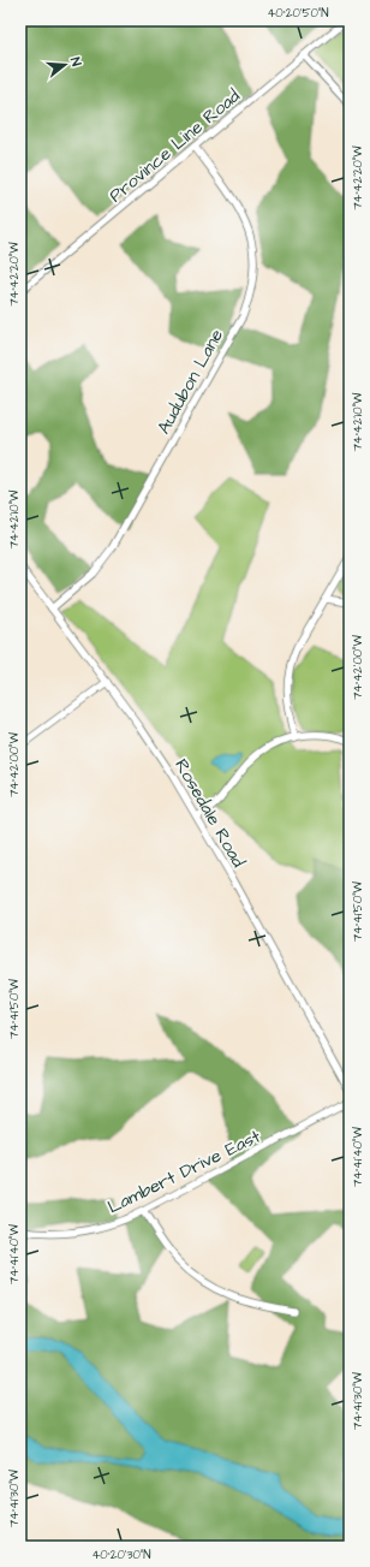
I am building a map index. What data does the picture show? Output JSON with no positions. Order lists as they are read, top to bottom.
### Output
{
  "streets": {
    "street": [
      "Province Line Road",
      "Audubon Lane",
      "Rosedale Road",
      "Lambert Drive East"
    ]
  },
  "crossings": [
    ["Province Line Road", "Audubon Lane"],
    ["Audubon Lane", "Rosedale Road"]
  ],
  "north": "right",
  "coordinates": [
    "40°20'50\"N",
    "74°42'20\"W",
    "74°42'10\"W",
    "74°42'00\"W",
    "74°41'50\"W",
    "74°41'40\"W",
    "74°41'30\"W",
    "40°20'30\"N"
  ]
}
